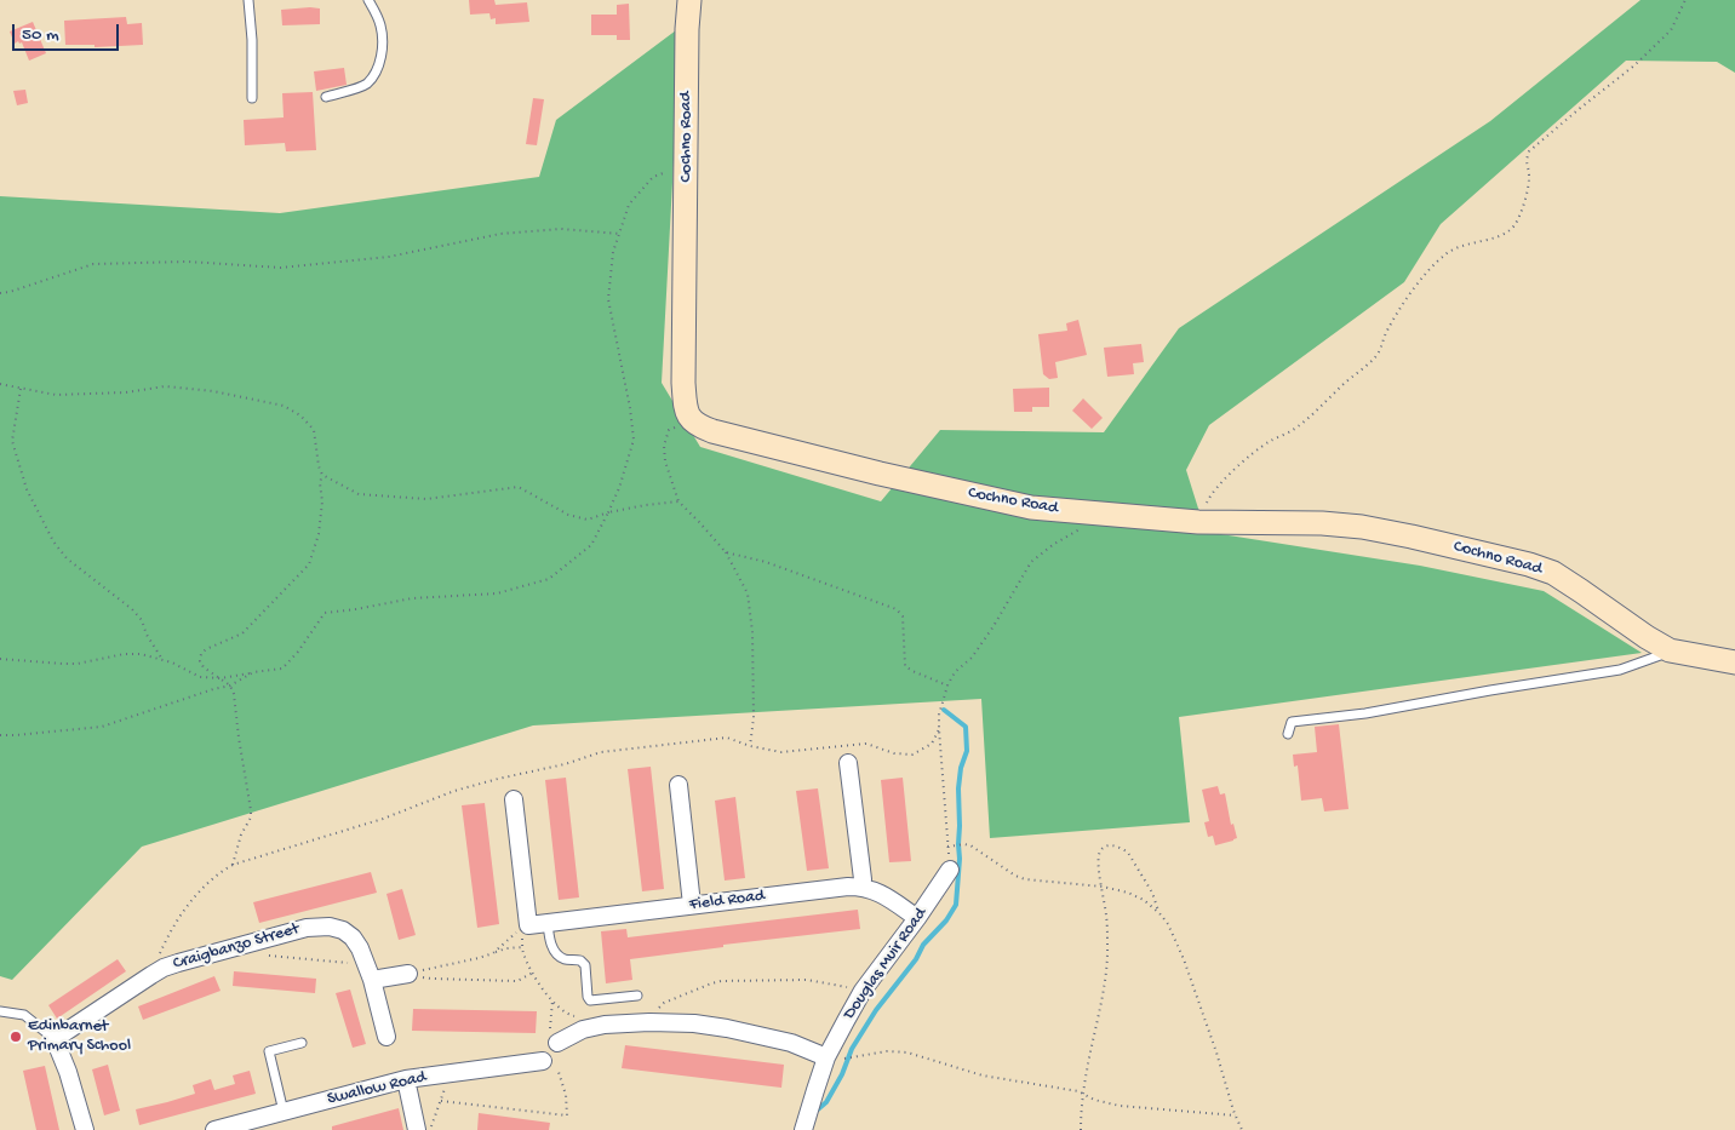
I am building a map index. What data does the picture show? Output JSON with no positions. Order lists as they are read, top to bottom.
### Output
{
  "streets": {
    "street": [
      "Cochno Road",
      "Field Road",
      "Craigbanzo Street",
      "Douglas Muir Road",
      "Swallow Road"
    ]
  },
  "crossings": [
    ["Field Road", "Douglas Muir Road"]
  ],
  "places": ["Edinbarnet Primary School"],
  "scale_bar": "50 m"
}
